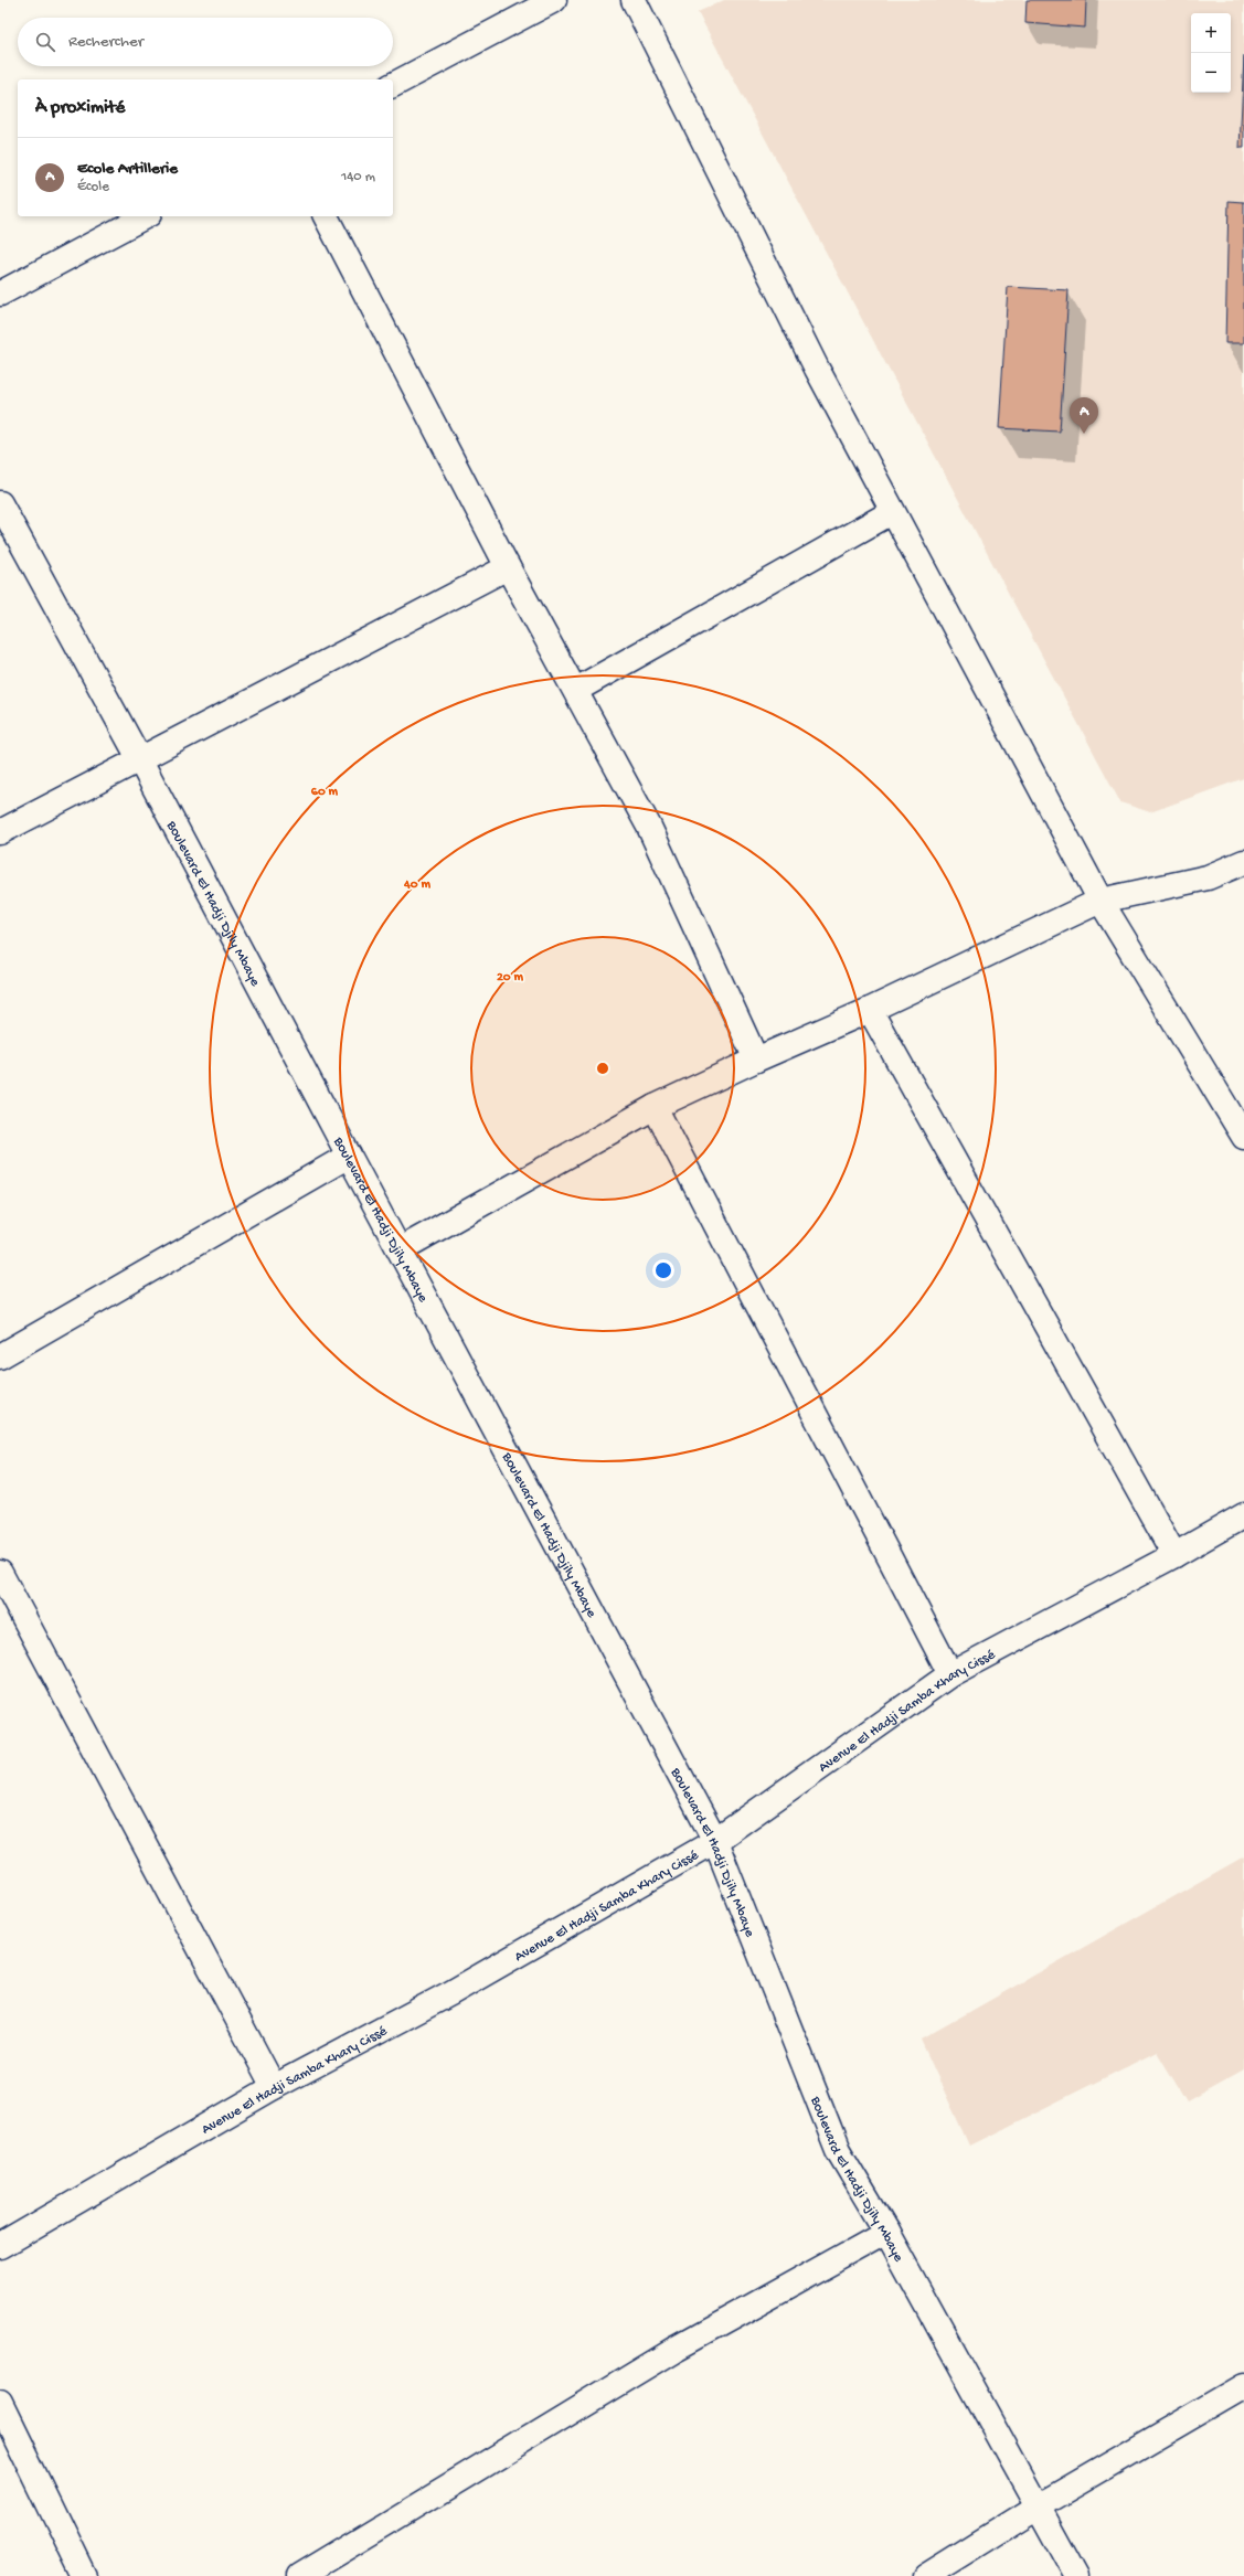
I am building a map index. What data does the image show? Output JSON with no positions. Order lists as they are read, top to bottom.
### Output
{
  "streets": {
    "street": ["Boulevard El Hadji Djily Mbaye", "Avenue El Hadji Samba Khary Cissé"]
  },
  "crossings": [
    ["Boulevard El Hadji Djily Mbaye", "Avenue El Hadji Samba Khary Cissé"]
  ],
  "page": {
    "map_buttons": ["+", "−"],
    "search": "Rechercher",
    "heading": "À proximité",
    "list": [
      {
        "mark": "A",
        "name": "Ecole Artillerie",
        "note": "École",
        "value": "140 m"
      }
    ],
    "pins": "A"
  },
  "rings": ["60 m", "40 m", "20 m"]
}
